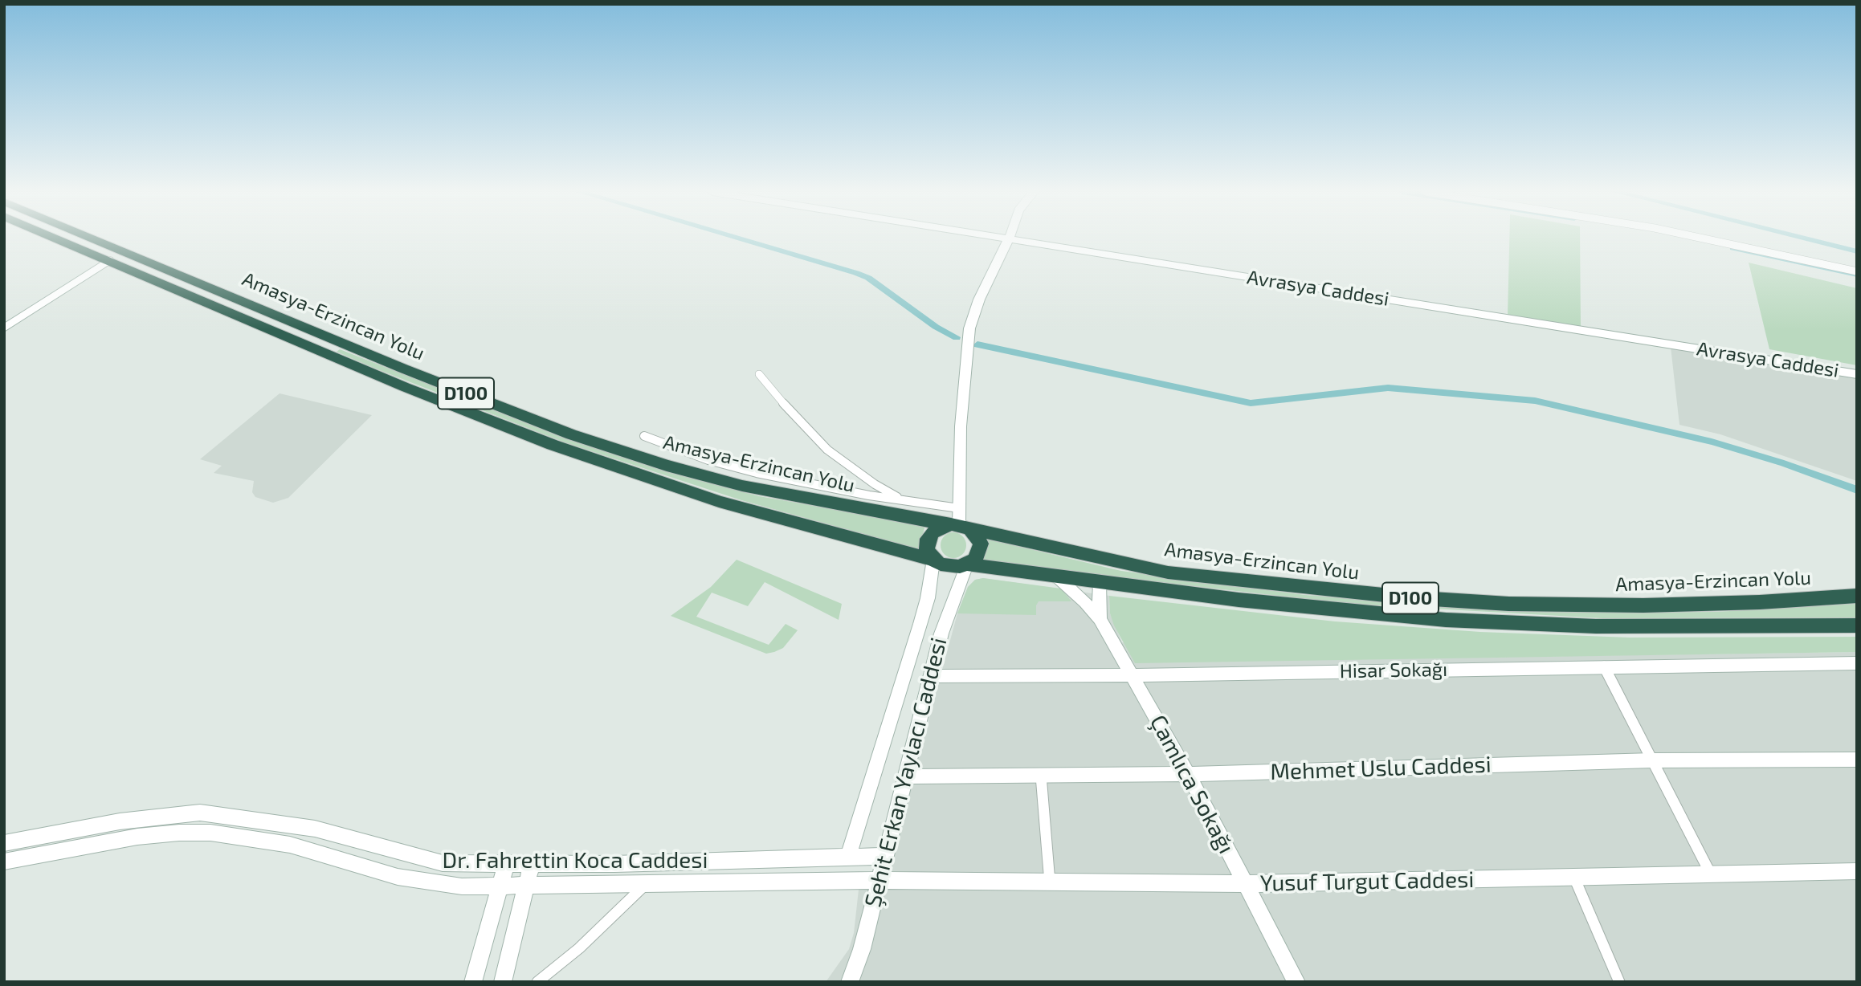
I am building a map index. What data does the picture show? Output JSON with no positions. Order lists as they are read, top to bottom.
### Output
{
  "streets": {
    "highway": ["Amasya-Erzincan Yolu", "D100"],
    "street": [
      "Avrasya Caddesi",
      "Hisar Sokağı",
      "Mehmet Uslu Caddesi",
      "Şehit Erkan Yaylacı Caddesi",
      "Çamlıca Sokağı",
      "Dr. Fahrettin Koca Caddesi",
      "Yusuf Turgut Caddesi"
    ]
  },
  "crossings": [
    ["Amasya-Erzincan Yolu", "Şehit Erkan Yaylacı Caddesi"],
    ["Amasya-Erzincan Yolu", "Çamlıca Sokağı"],
    ["Hisar Sokağı", "Şehit Erkan Yaylacı Caddesi"],
    ["Hisar Sokağı", "Çamlıca Sokağı"],
    ["Mehmet Uslu Caddesi", "Şehit Erkan Yaylacı Caddesi"],
    ["Mehmet Uslu Caddesi", "Çamlıca Sokağı"],
    ["Şehit Erkan Yaylacı Caddesi", "Dr. Fahrettin Koca Caddesi"],
    ["Şehit Erkan Yaylacı Caddesi", "Yusuf Turgut Caddesi"],
    ["Çamlıca Sokağı", "Yusuf Turgut Caddesi"],
    ["Dr. Fahrettin Koca Caddesi", "Yusuf Turgut Caddesi"]
  ]
}
